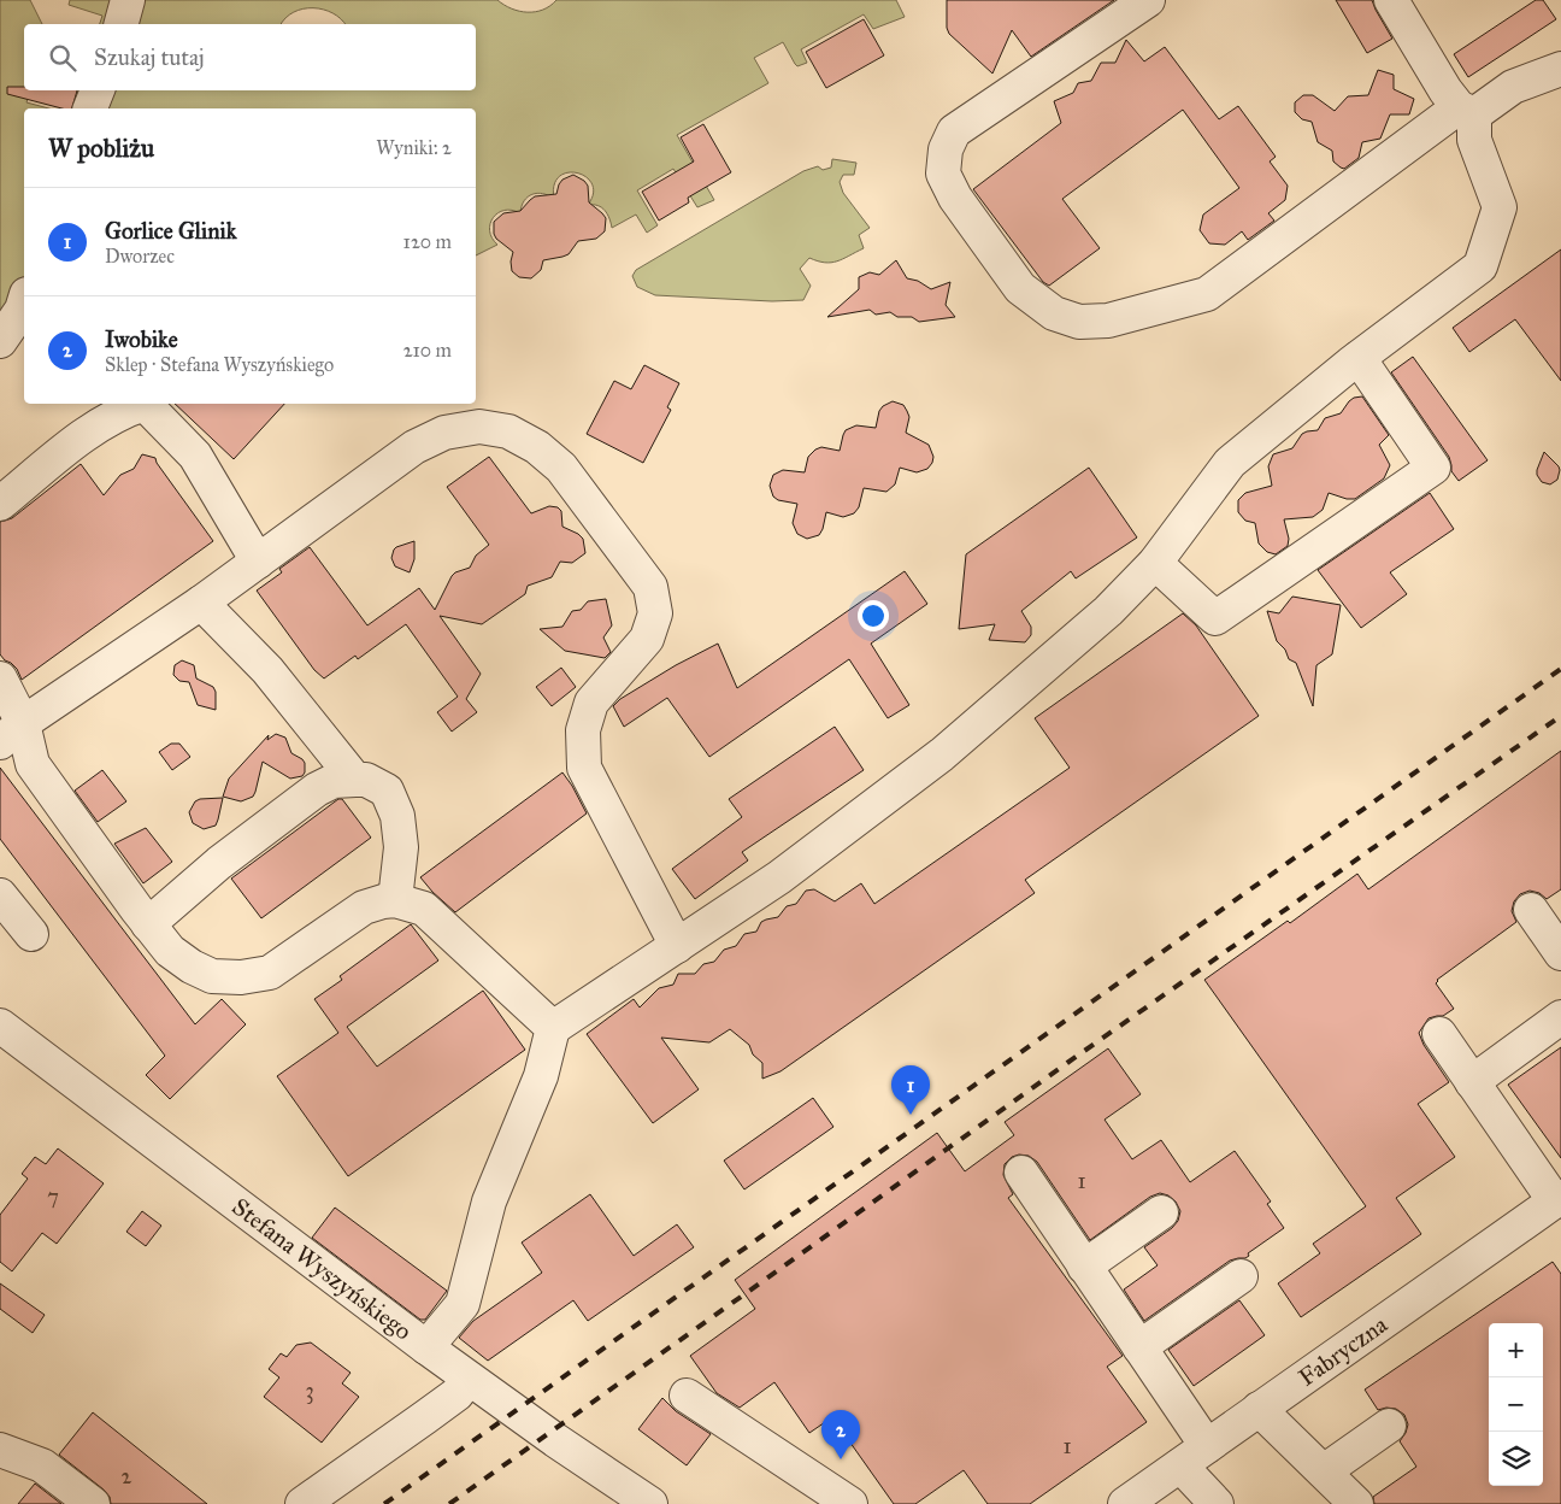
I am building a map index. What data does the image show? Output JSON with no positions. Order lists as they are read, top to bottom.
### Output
{
  "streets": {
    "street": ["Stefana Wyszyńskiego", "Fabryczna"]
  },
  "house_numbers": [
    "1",
    "7",
    "3",
    "1",
    "2"
  ],
  "page": {
    "search": "Szukaj tutaj",
    "heading": ["W pobliżu", "Wyniki: 2"],
    "list": [
      {
        "mark": "1",
        "name": "Gorlice Glinik",
        "note": "Dworzec",
        "value": "120 m"
      },
      {
        "mark": "2",
        "name": "Iwobike",
        "note": "Sklep · Stefana Wyszyńskiego",
        "value": "210 m"
      }
    ],
    "pins": ["1", "2"],
    "map_buttons": ["+", "−"]
  }
}
